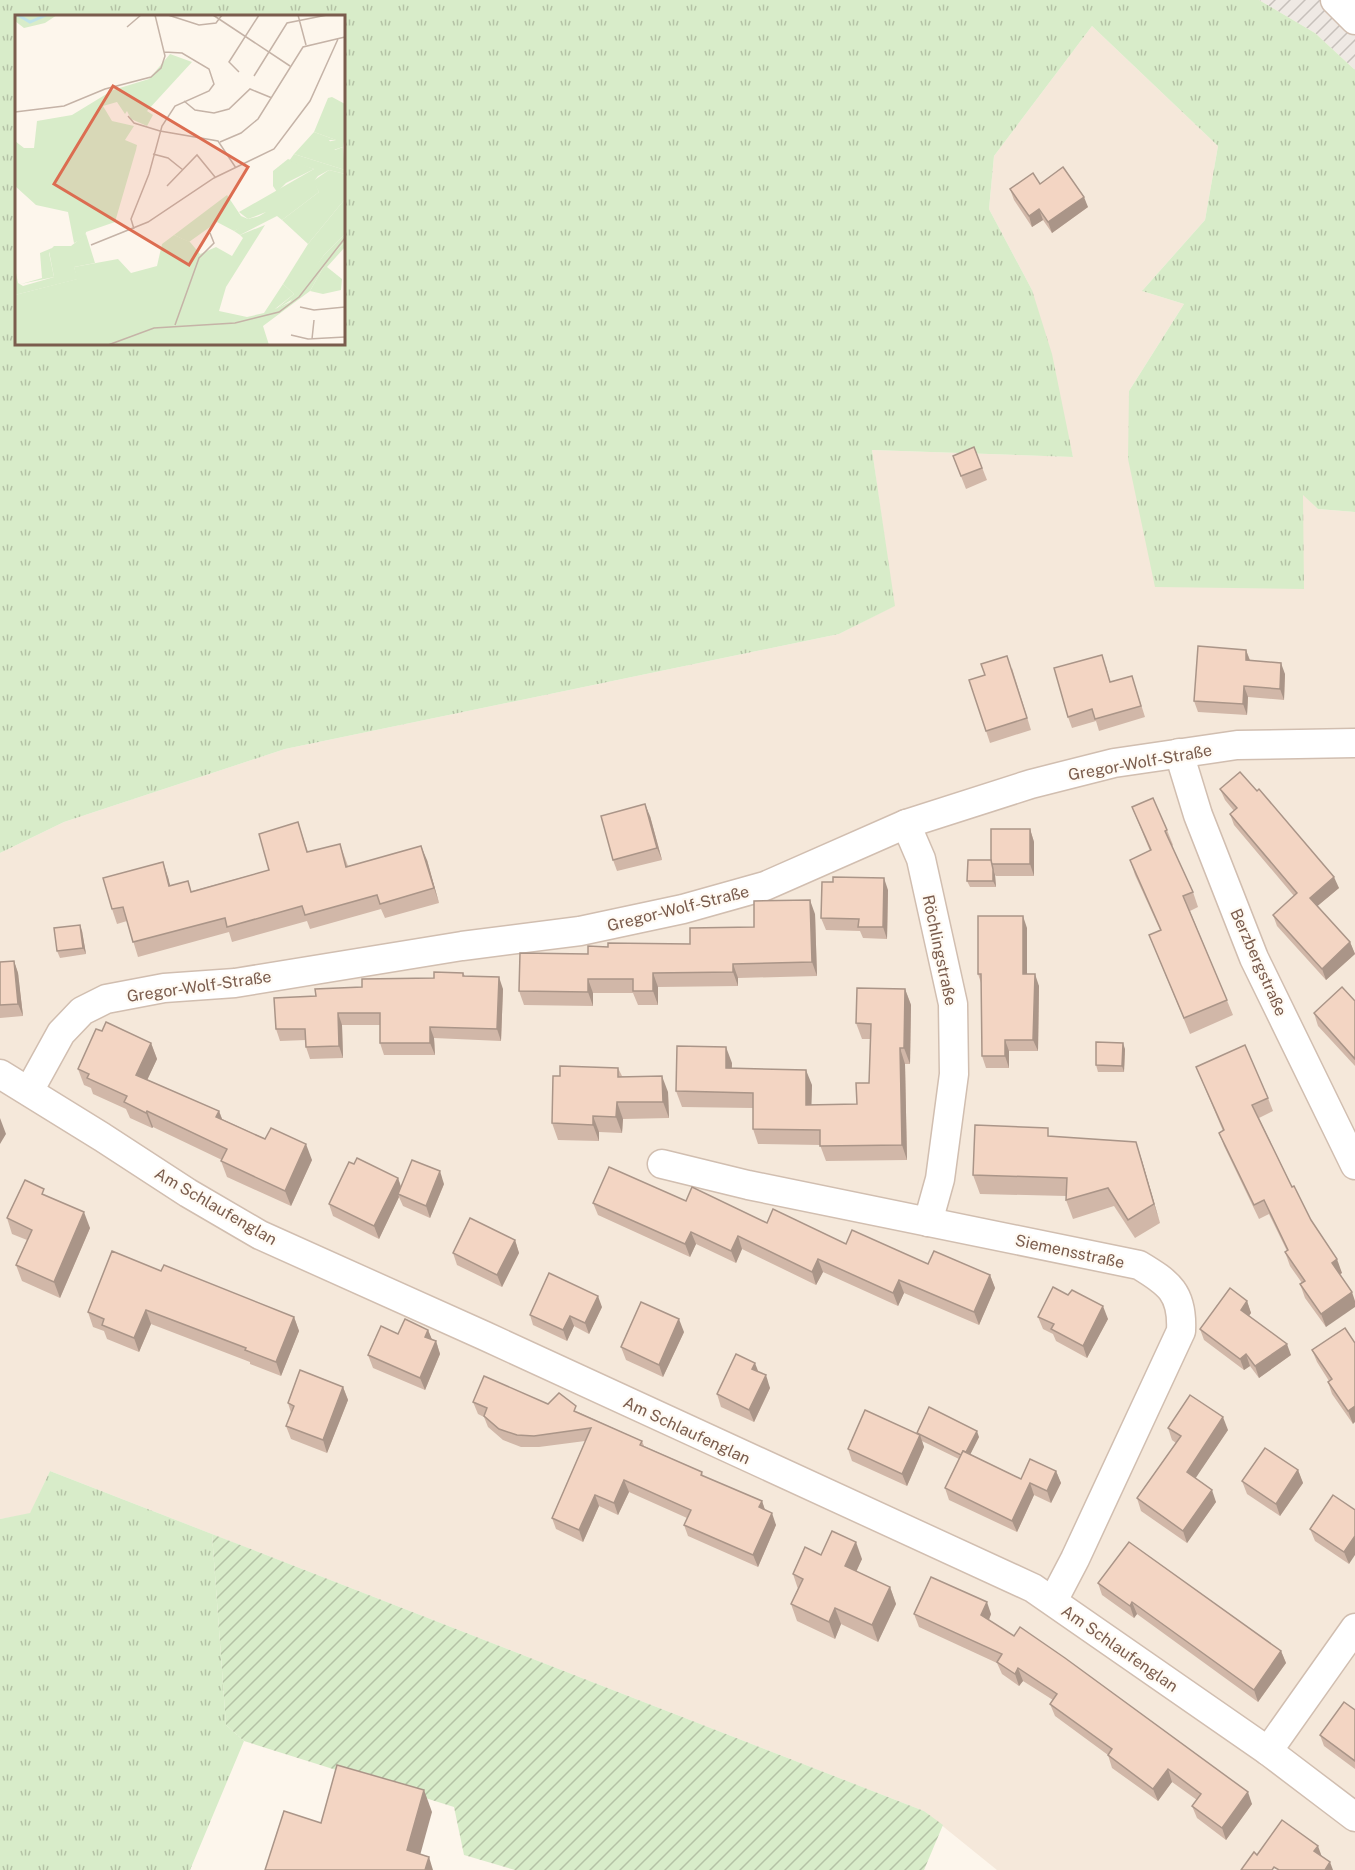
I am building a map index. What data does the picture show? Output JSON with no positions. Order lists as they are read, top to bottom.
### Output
{
  "streets": {
    "street": [
      "Gregor-Wolf-Straße",
      "Röchlingstraße",
      "Berzbergstraße",
      "Am Schlaufenglan",
      "Siemensstraße"
    ]
  },
  "crossings": [
    ["Gregor-Wolf-Straße", "Röchlingstraße"],
    ["Gregor-Wolf-Straße", "Berzbergstraße"],
    ["Gregor-Wolf-Straße", "Am Schlaufenglan"],
    ["Röchlingstraße", "Siemensstraße"],
    ["Am Schlaufenglan", "Siemensstraße"]
  ]
}
